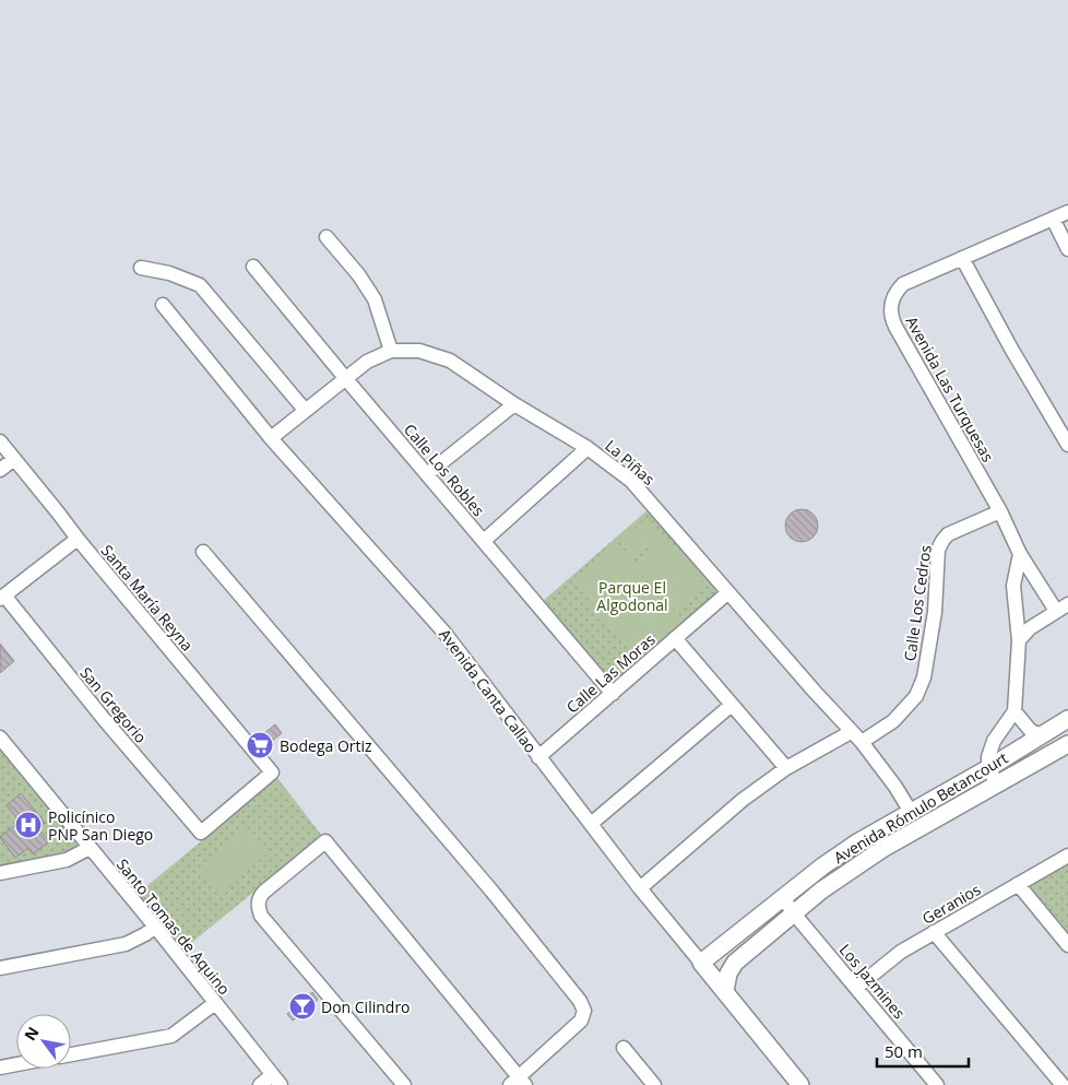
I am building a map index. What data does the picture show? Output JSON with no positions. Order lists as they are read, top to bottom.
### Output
{
  "streets": {
    "street": [
      "Avenida Las Turquesas",
      "La Piñas",
      "Calle Los Robles",
      "Santa María Reyna",
      "Calle Los Cedros",
      "Calle Las Moras",
      "Avenida Canta Callao",
      "San Gregorio",
      "Avenida Rómulo Betancourt",
      "Geranios",
      "Santo Tomas de Aquino",
      "Los Jazmines"
    ]
  },
  "crossings": [
    ["Avenida Las Turquesas", "Calle Los Cedros"],
    ["La Piñas", "Calle Los Robles"],
    ["La Piñas", "Calle Los Cedros"],
    ["La Piñas", "Calle Las Moras"],
    ["La Piñas", "Avenida Canta Callao"],
    ["La Piñas", "Avenida Rómulo Betancourt"],
    ["Calle Los Robles", "Calle Las Moras"],
    ["Santa María Reyna", "San Gregorio"],
    ["Calle Los Cedros", "Avenida Canta Callao"],
    ["Calle Las Moras", "Avenida Canta Callao"],
    ["Avenida Canta Callao", "Avenida Rómulo Betancourt"],
    ["Avenida Rómulo Betancourt", "Los Jazmines"],
    ["Geranios", "Los Jazmines"]
  ],
  "parks": ["Parque El Algodonal"],
  "places": {
    "supermarket": ["Bodega Ortiz"],
    "hospital": ["Policínico PNP San Diego"],
    "bar": ["Don Cilindro"]
  },
  "scale_bar": "50 m",
  "north": "top left"
}
